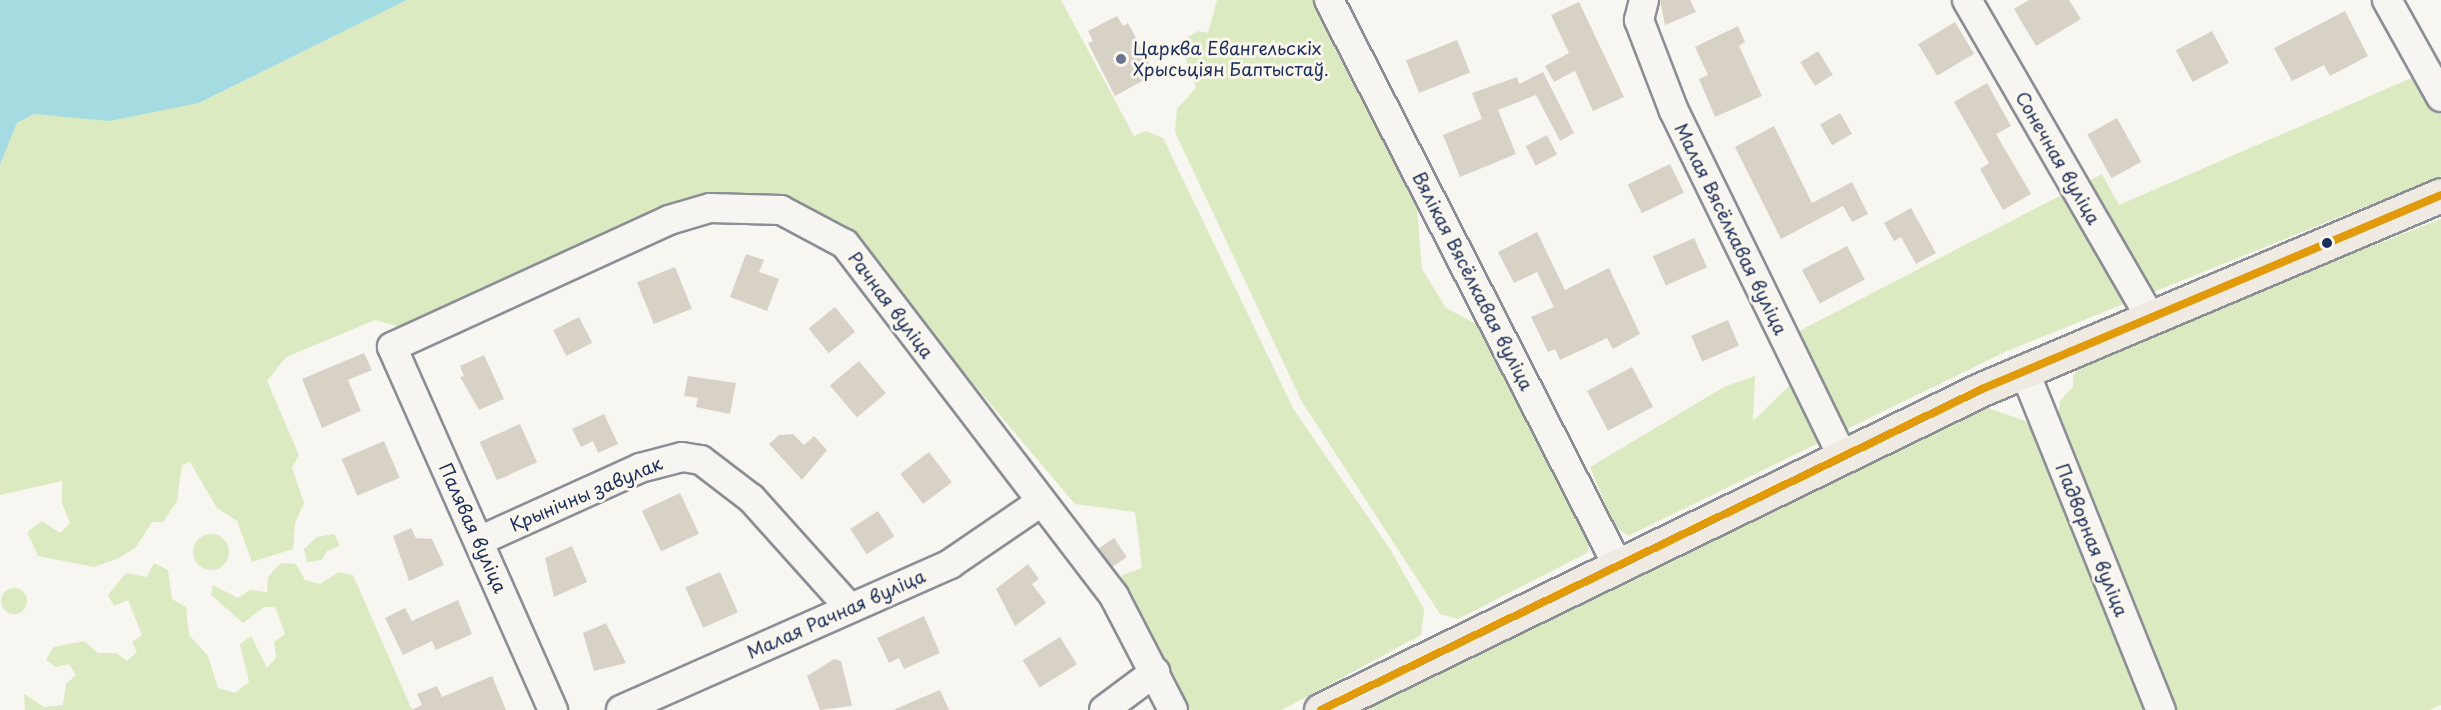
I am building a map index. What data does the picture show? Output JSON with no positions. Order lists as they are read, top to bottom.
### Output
{
  "streets": {
    "street": [
      "Сонечная вуліца",
      "Малая Вясёлкавая вуліца",
      "Вялікая Вясёлкавая вуліца",
      "Рачная вуліца",
      "Крынічны завулак",
      "Палявая вуліца",
      "Падворная вуліца",
      "Малая Рачная вуліца"
    ]
  },
  "crossings": [
    ["Рачная вуліца", "Палявая вуліца"],
    ["Рачная вуліца", "Малая Рачная вуліца"],
    ["Крынічны завулак", "Палявая вуліца"],
    ["Крынічны завулак", "Малая Рачная вуліца"]
  ],
  "places": ["Царква Евангельскіх Хрысьціян Баптыстаў."]
}
